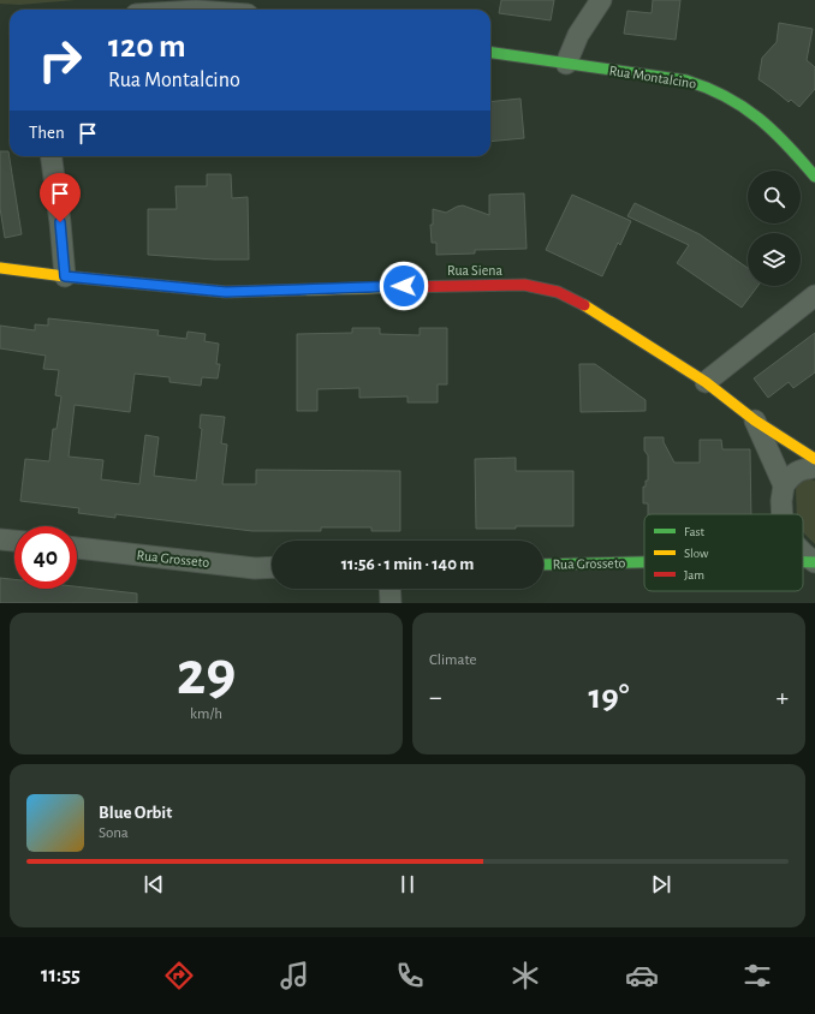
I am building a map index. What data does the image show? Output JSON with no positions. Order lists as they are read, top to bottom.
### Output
{
  "streets": {
    "street": ["Rua Montalcino", "Rua Siena", "Rua Grosseto"]
  },
  "legend": ["Fast", "Slow", "Jam"],
  "page": {
    "turn": ["120 m", "Rua Montalcino"],
    "then": "Then",
    "limit": "40",
    "trip": "11:56 · 1 min · 140 m",
    "tile": [
      ["29", "km/h"],
      "Climate"
    ],
    "heat": ["−", "19°", "+"],
    "song": ["Blue Orbit", "Sona"],
    "tabs": "11:55"
  }
}
